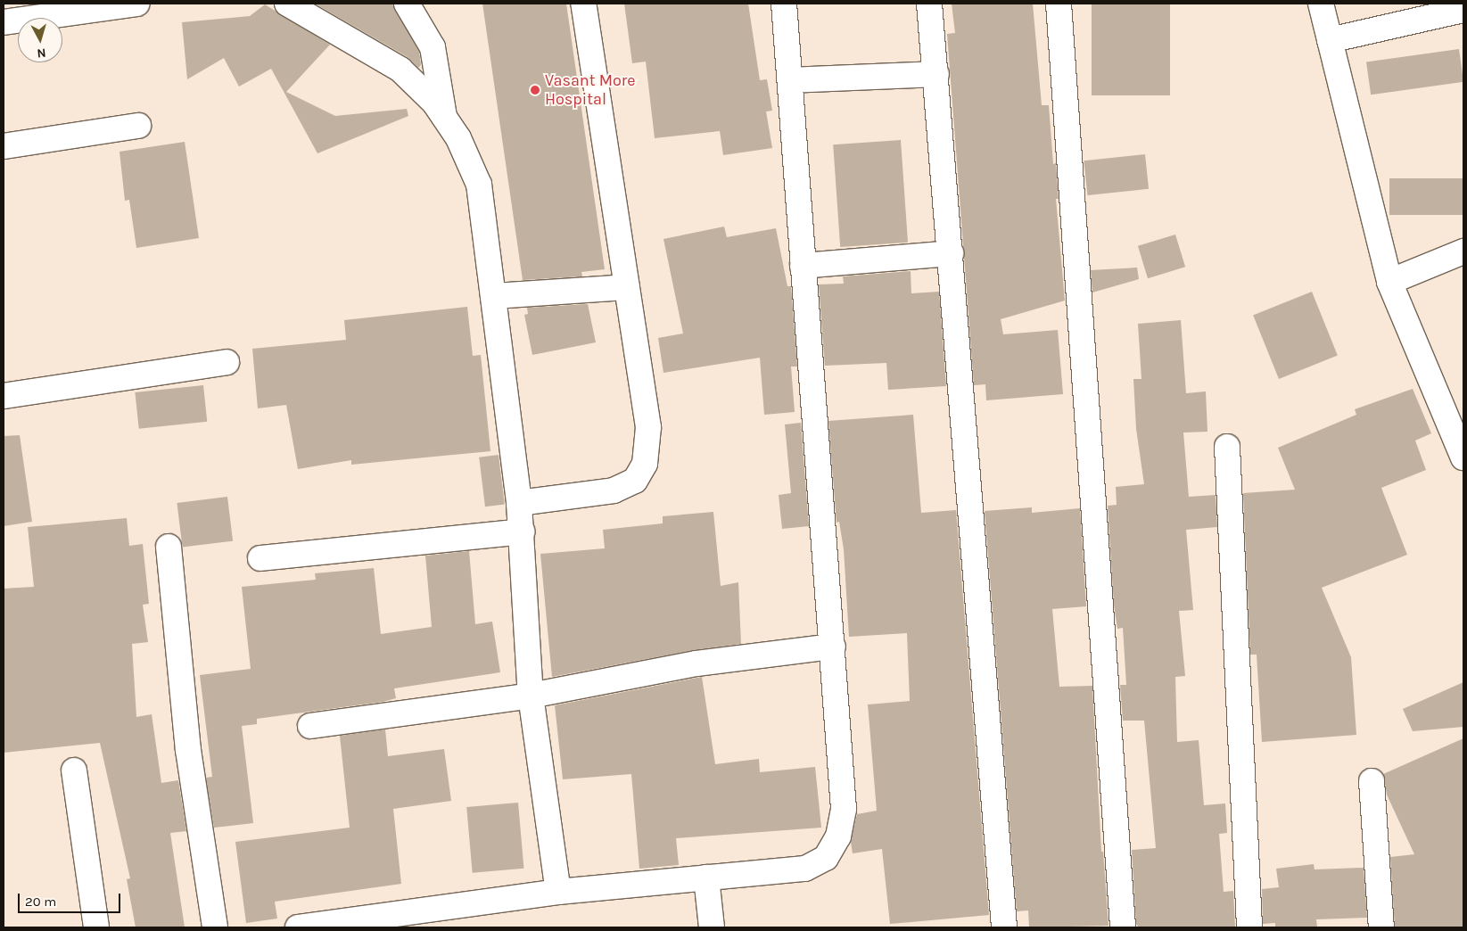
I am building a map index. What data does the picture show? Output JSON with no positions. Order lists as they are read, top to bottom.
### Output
{
  "places": ["Vasant More Hospital"],
  "scale_bar": "20 m",
  "north": "bottom"
}
